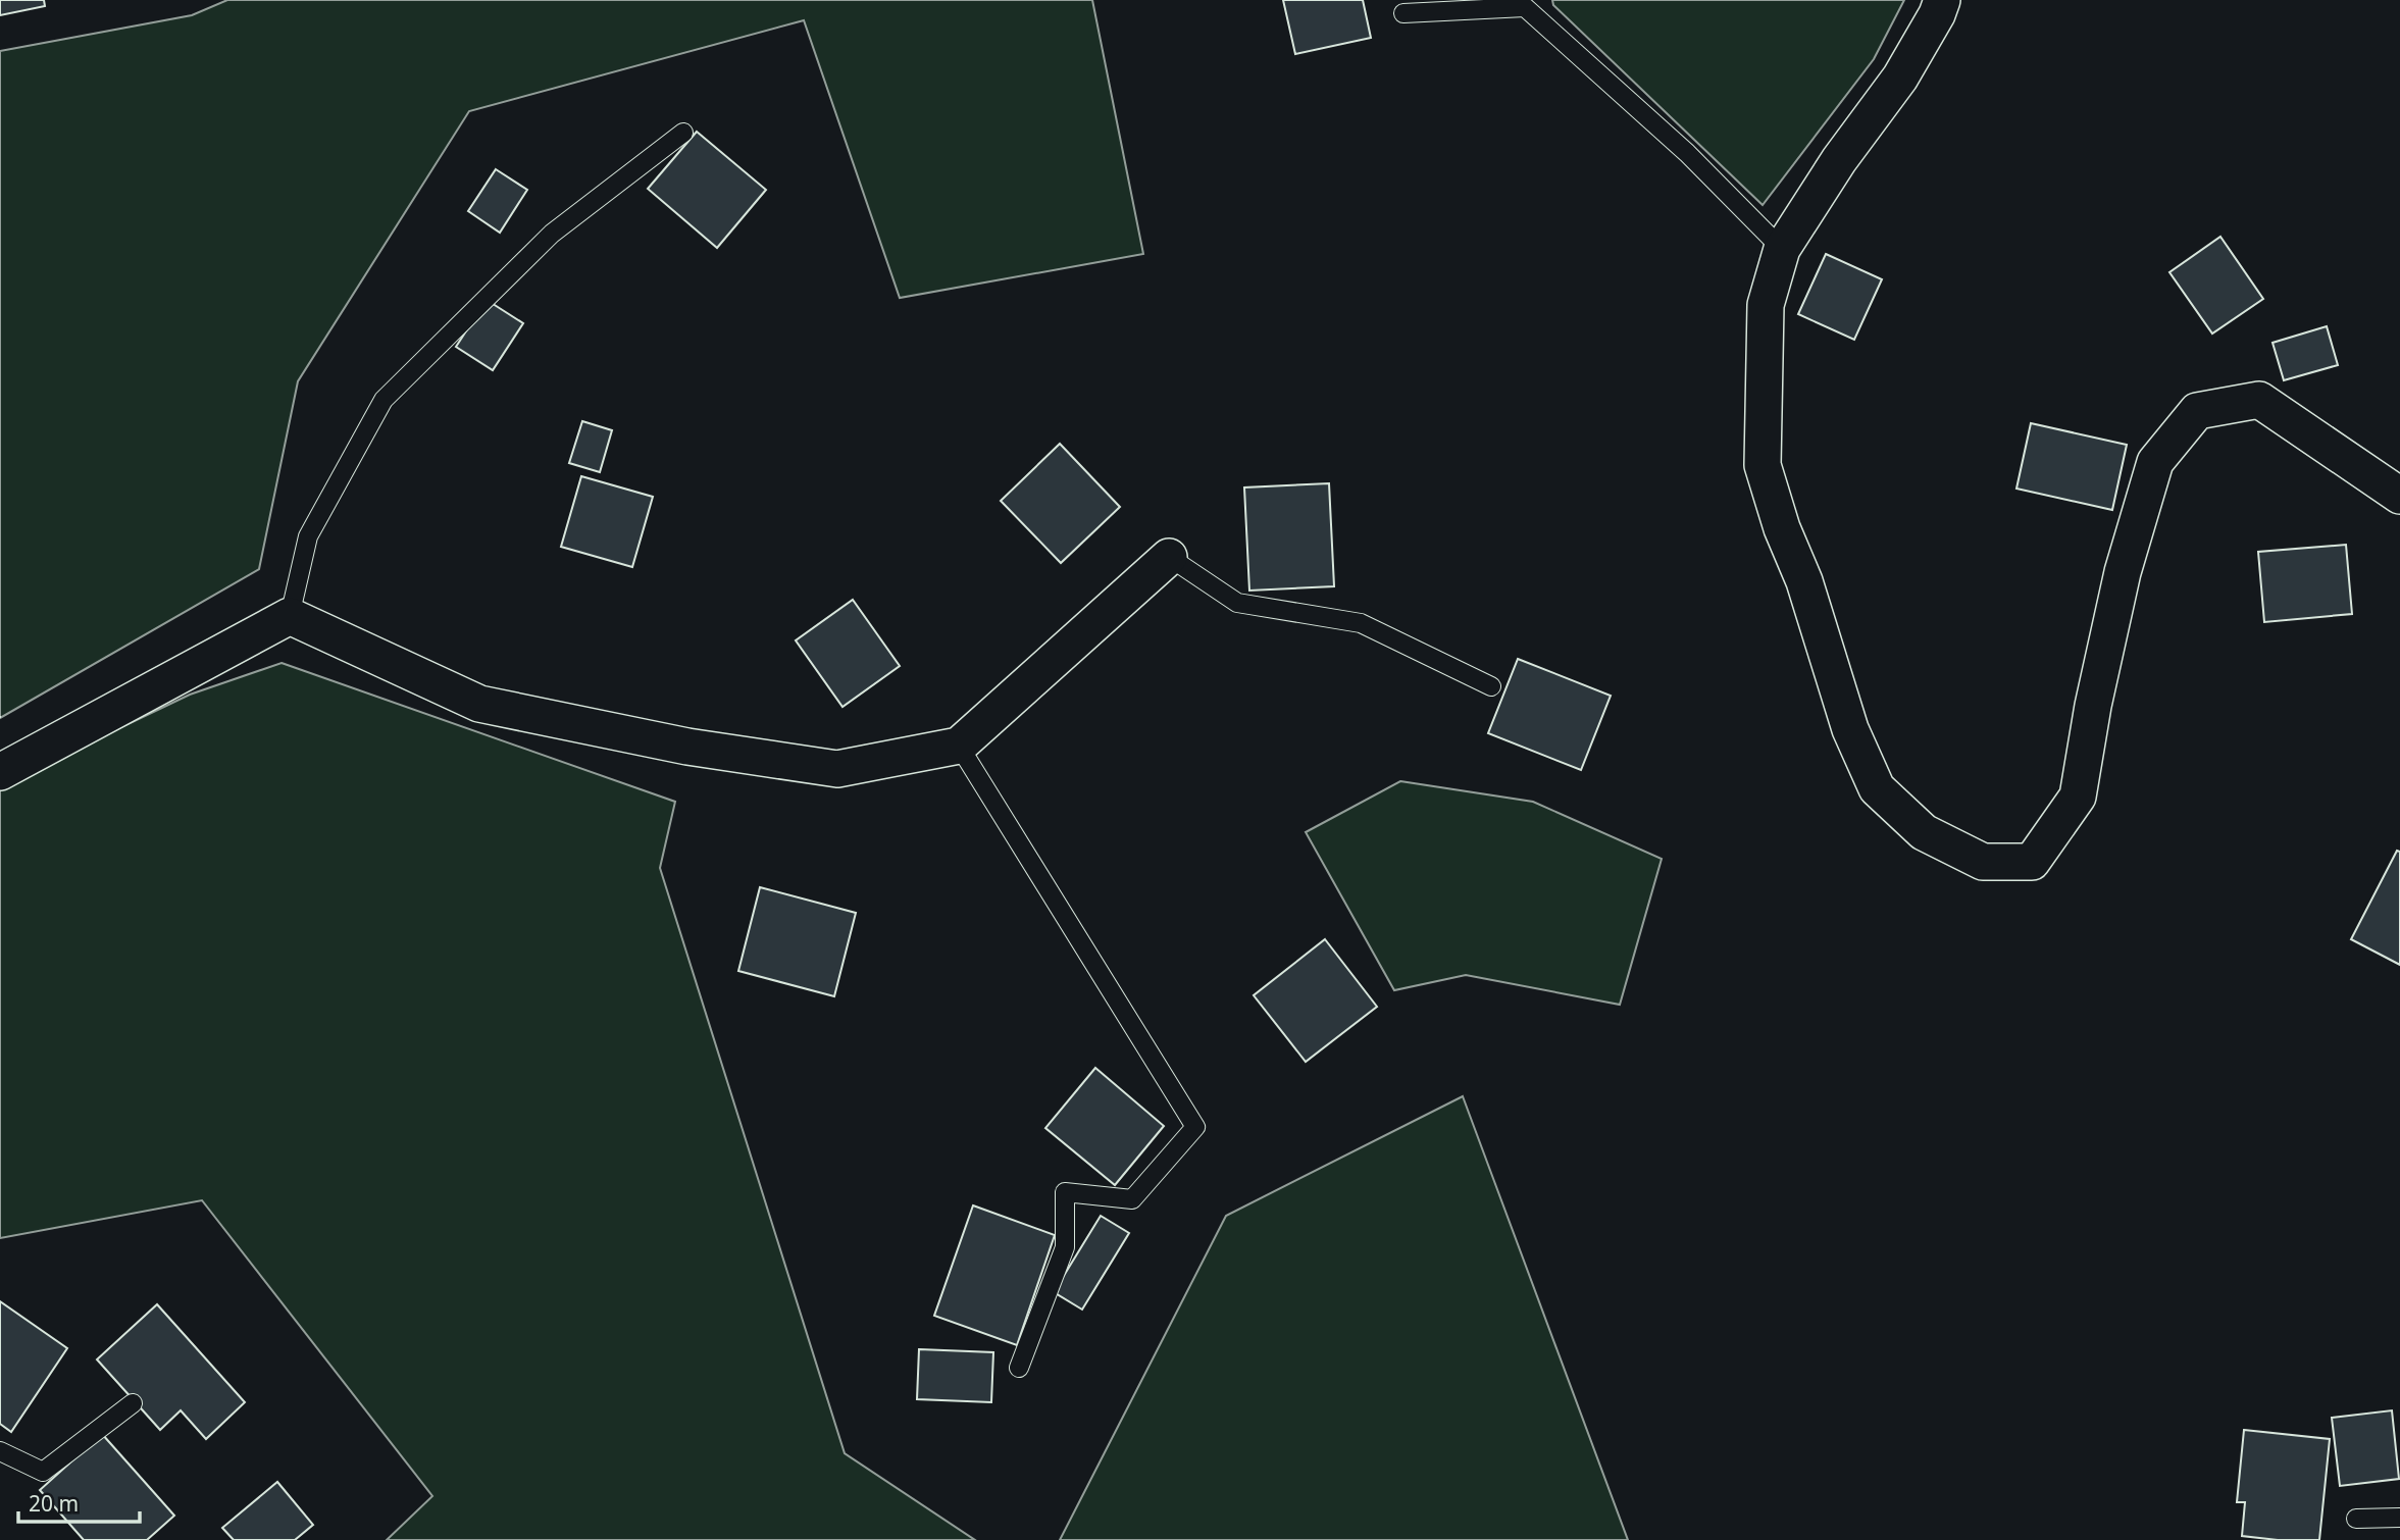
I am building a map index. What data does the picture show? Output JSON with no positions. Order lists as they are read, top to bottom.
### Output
{
  "scale_bar": "20 m"
}
